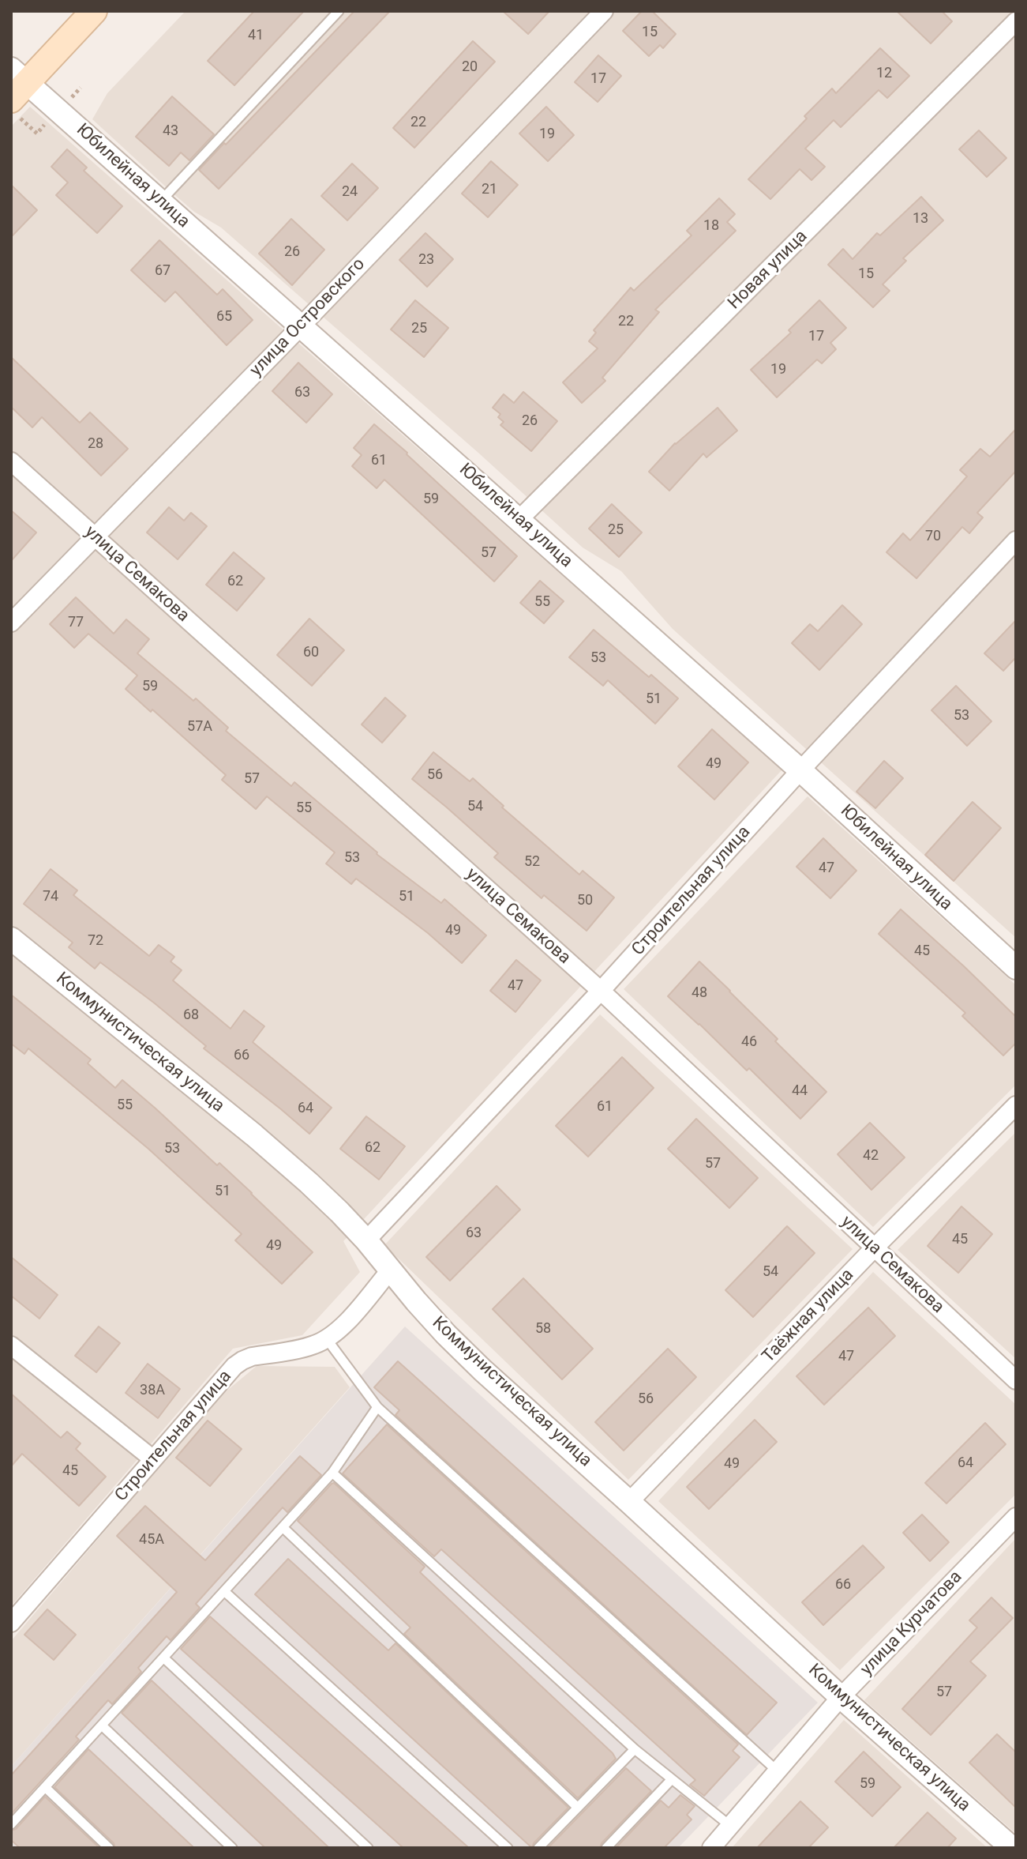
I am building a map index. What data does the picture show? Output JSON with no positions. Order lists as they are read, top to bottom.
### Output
{
  "streets": {
    "street": [
      "Юбилейная улица",
      "Новая улица",
      "улица Островского",
      "улица Семакова",
      "Строительная улица",
      "Коммунистическая улица",
      "Таёжная улица",
      "улица Курчатова"
    ]
  },
  "crossings": [
    ["Юбилейная улица", "Новая улица"],
    ["Юбилейная улица", "улица Островского"],
    ["Юбилейная улица", "Строительная улица"],
    ["улица Островского", "улица Семакова"],
    ["улица Семакова", "Строительная улица"],
    ["улица Семакова", "Таёжная улица"],
    ["Строительная улица", "Коммунистическая улица"],
    ["Коммунистическая улица", "Таёжная улица"],
    ["Коммунистическая улица", "улица Курчатова"]
  ],
  "house_numbers": [
    "15",
    "41",
    "20",
    "12",
    "17",
    "22",
    "43",
    "19",
    "21",
    "24",
    "13",
    "18",
    "26",
    "23",
    "67",
    "15",
    "65",
    "22",
    "25",
    "17",
    "19",
    "63",
    "26",
    "28",
    "61",
    "59",
    "25",
    "70",
    "57",
    "62",
    "55",
    "77",
    "60",
    "53",
    "59",
    "51",
    "53",
    "57А",
    "49",
    "56",
    "57",
    "54",
    "55",
    "53",
    "52",
    "47",
    "74",
    "51",
    "50",
    "49",
    "72",
    "45",
    "47",
    "48",
    "68",
    "46",
    "66",
    "44",
    "55",
    "61",
    "64",
    "62",
    "53",
    "42",
    "57",
    "51",
    "63",
    "45",
    "49",
    "54",
    "58",
    "47",
    "38А",
    "56",
    "64",
    "49",
    "45",
    "45А",
    "66",
    "57",
    "59"
  ]
}
